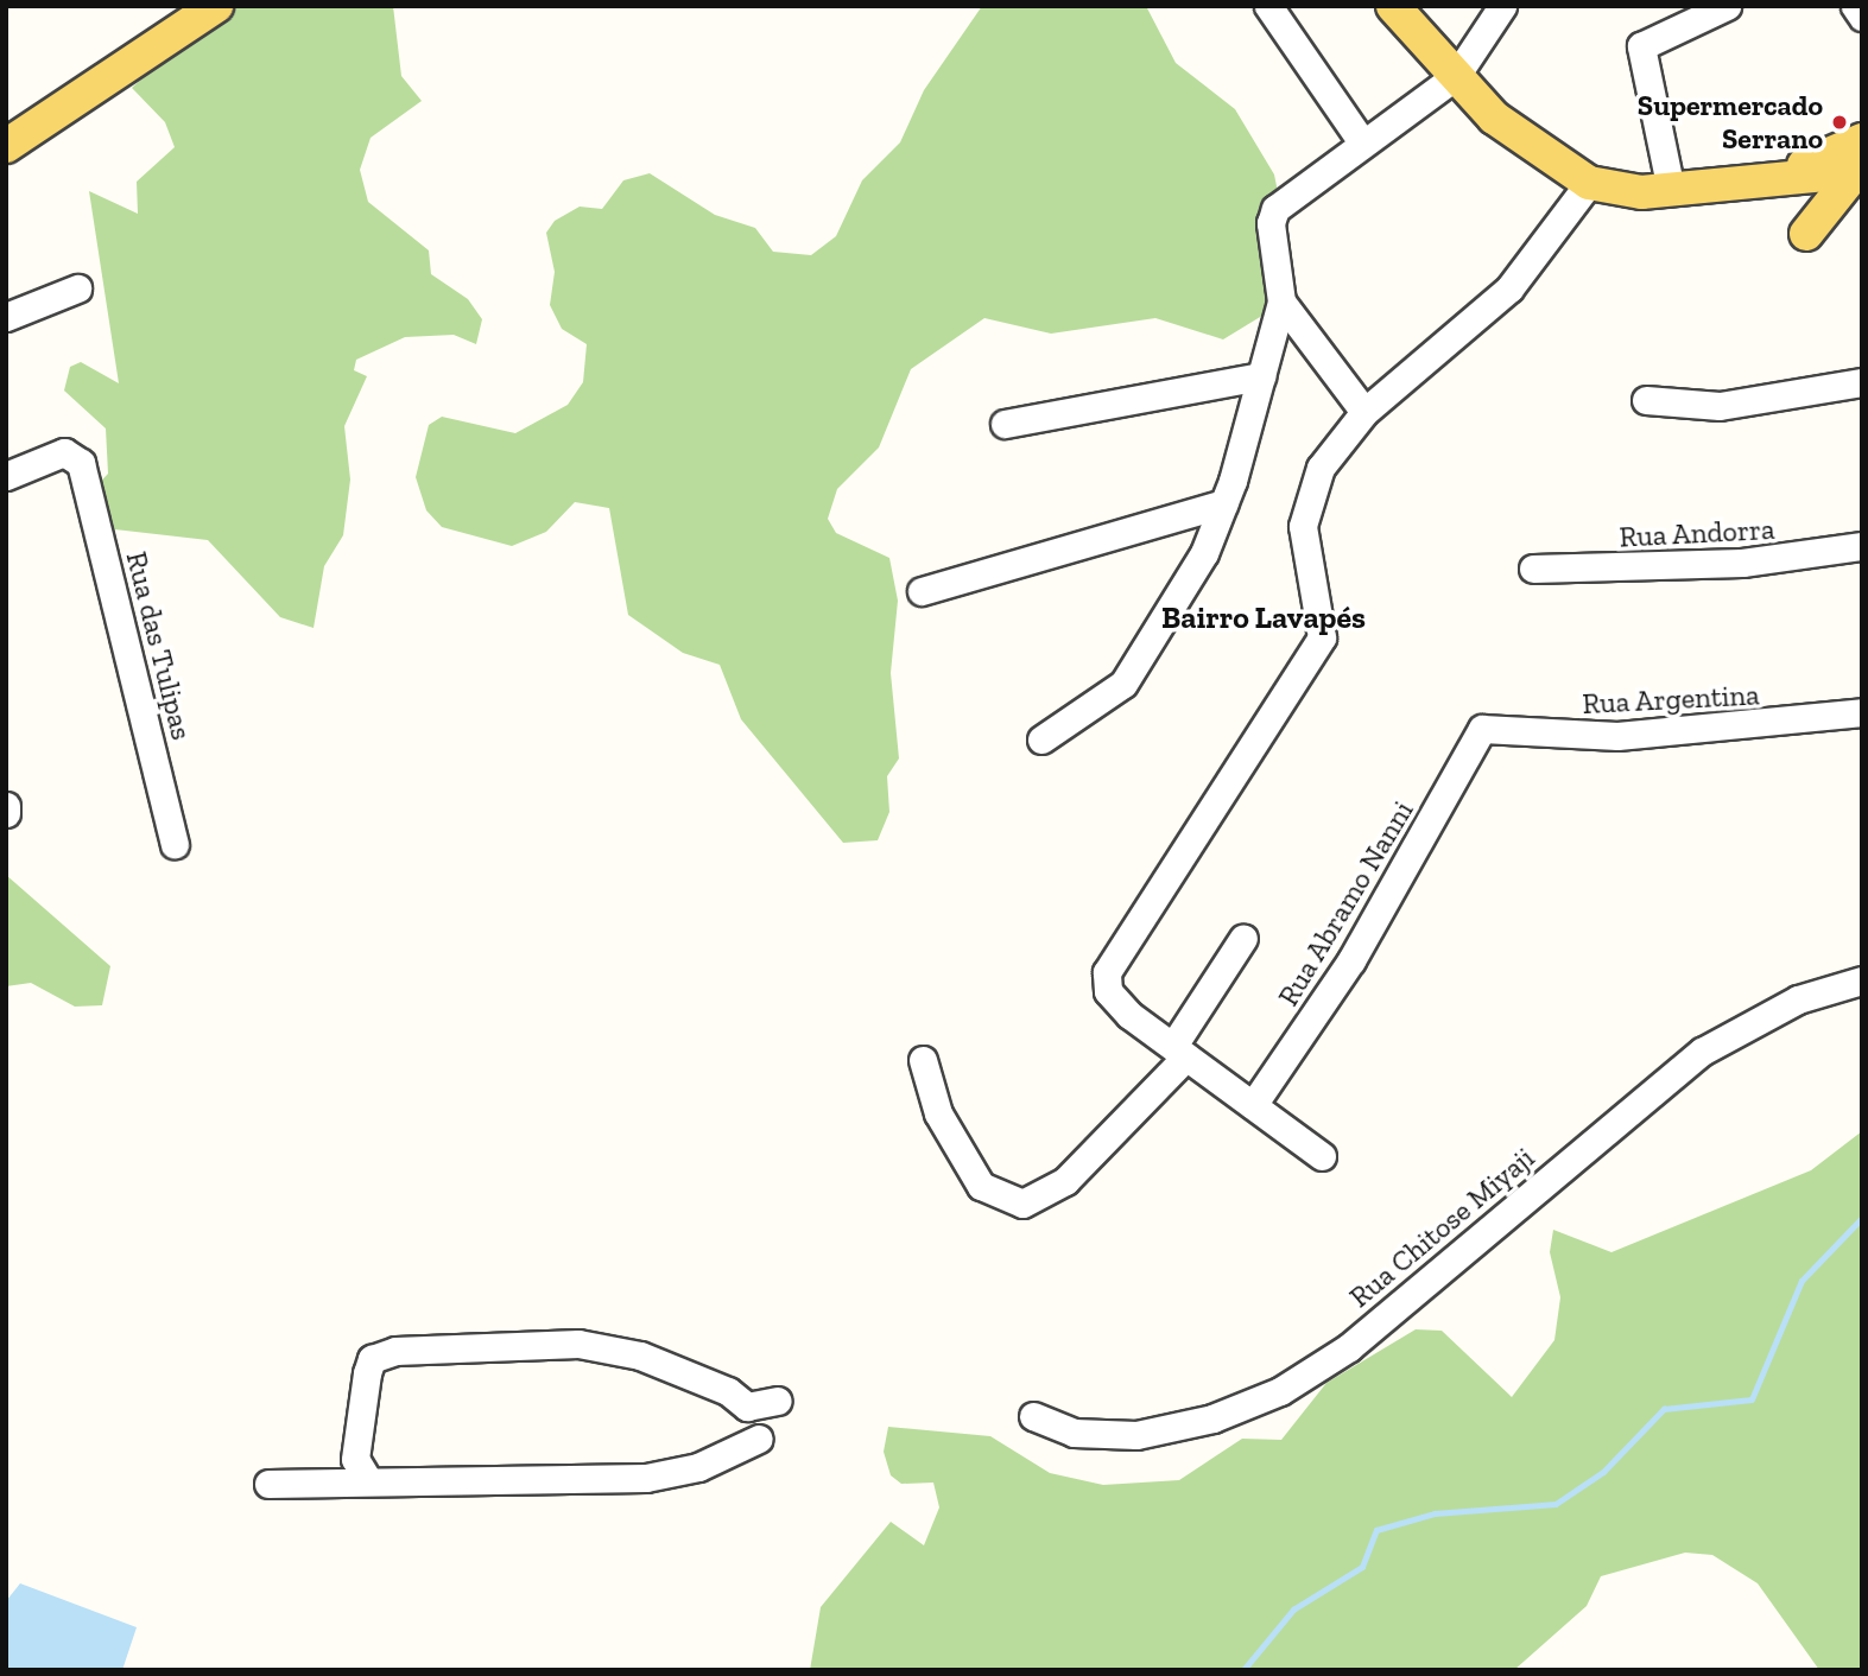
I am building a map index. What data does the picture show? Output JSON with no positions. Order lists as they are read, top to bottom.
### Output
{
  "streets": {
    "street": [
      "Rua Andorra",
      "Rua das Tulipas",
      "Rua Argentina",
      "Rua Abramo Nanni",
      "Rua Chitose Miyaji"
    ]
  },
  "crossings": [
    ["Rua Argentina", "Rua Abramo Nanni"]
  ],
  "districts": ["Bairro Lavapés"],
  "places": ["Supermercado Serrano"]
}
